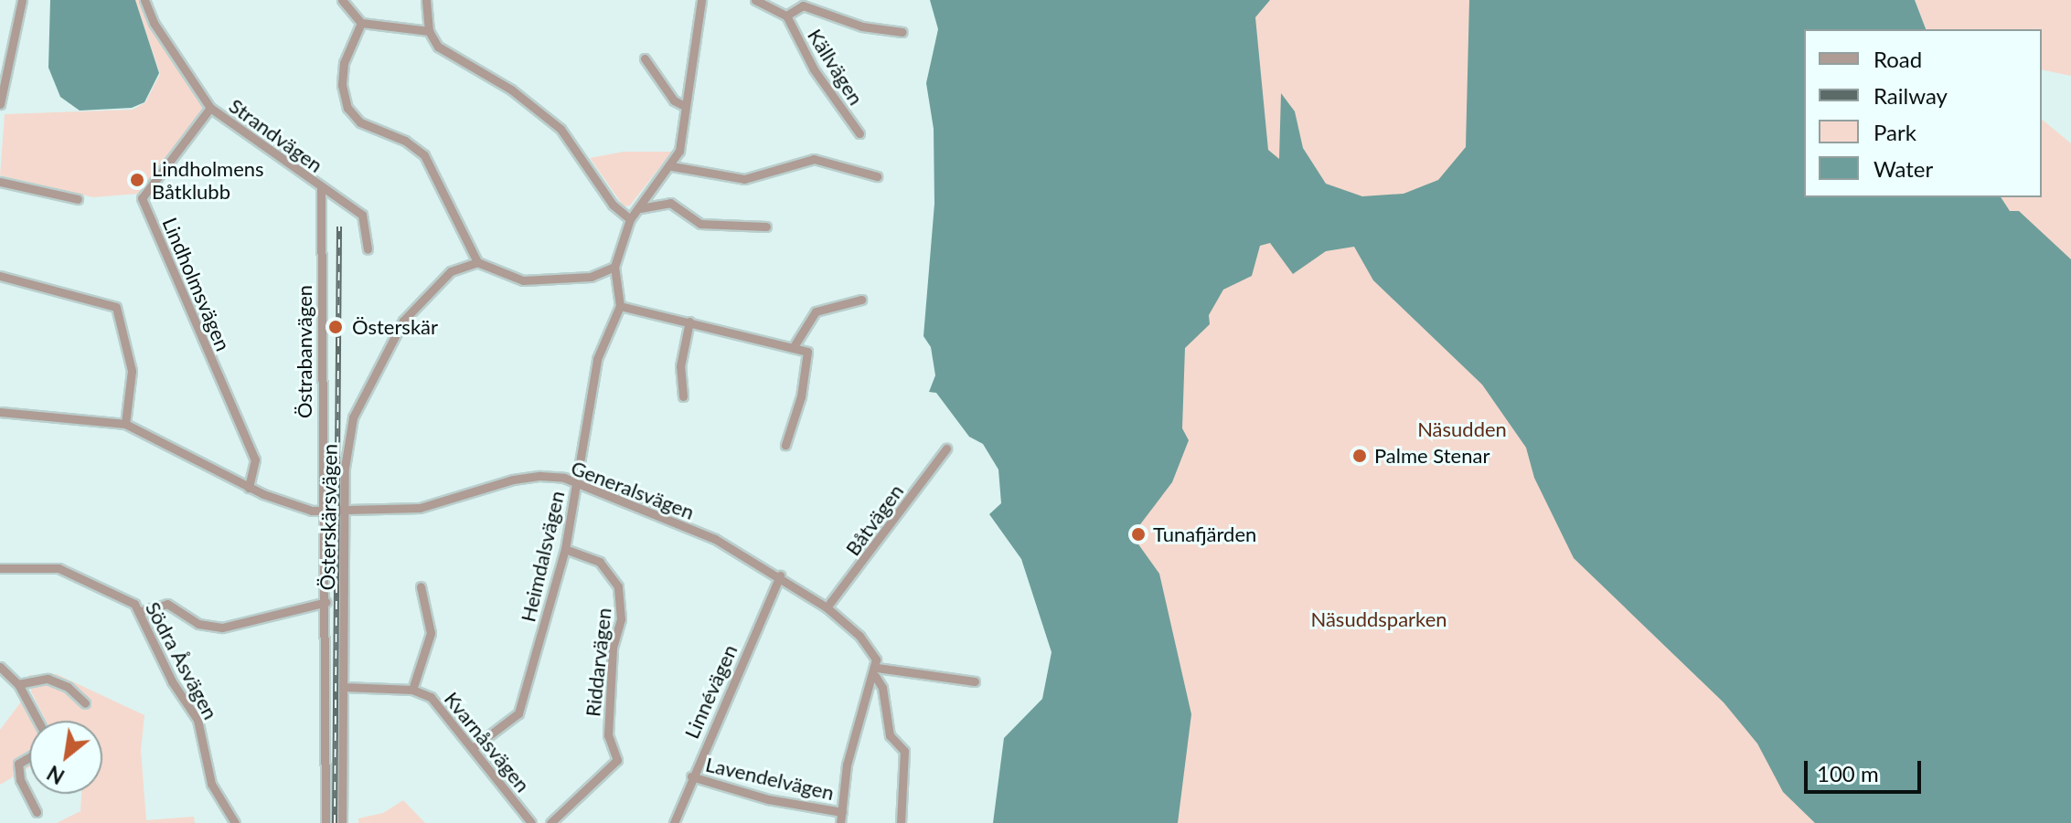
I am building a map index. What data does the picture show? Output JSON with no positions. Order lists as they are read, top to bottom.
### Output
{
  "streets": {
    "street": [
      "Källvägen",
      "Strandvägen",
      "Lindholmsvägen",
      "Östrabanvägen",
      "Generalsvägen",
      "Österskärsvägen",
      "Båtvägen",
      "Heimdalsvägen",
      "Södra Åsvägen",
      "Riddarvägen",
      "Linnévägen",
      "Kvarnåsvägen",
      "Lavendelvägen"
    ]
  },
  "crossings": [
    ["Strandvägen", "Lindholmsvägen"],
    ["Strandvägen", "Östrabanvägen"],
    ["Lindholmsvägen", "Generalsvägen"],
    ["Östrabanvägen", "Generalsvägen"],
    ["Generalsvägen", "Österskärsvägen"],
    ["Generalsvägen", "Båtvägen"],
    ["Generalsvägen", "Heimdalsvägen"],
    ["Generalsvägen", "Linnévägen"],
    ["Heimdalsvägen", "Riddarvägen"],
    ["Heimdalsvägen", "Kvarnåsvägen"],
    ["Linnévägen", "Lavendelvägen"]
  ],
  "parks": ["Näsudden", "Näsuddsparken"],
  "places": [
    "Lindholmens Båtklubb",
    "Österskär",
    "Palme Stenar",
    "Tunafjärden"
  ],
  "legend": [
    "Road",
    "Railway",
    "Park",
    "Water"
  ],
  "scale_bar": "100 m",
  "north": "bottom left"
}
